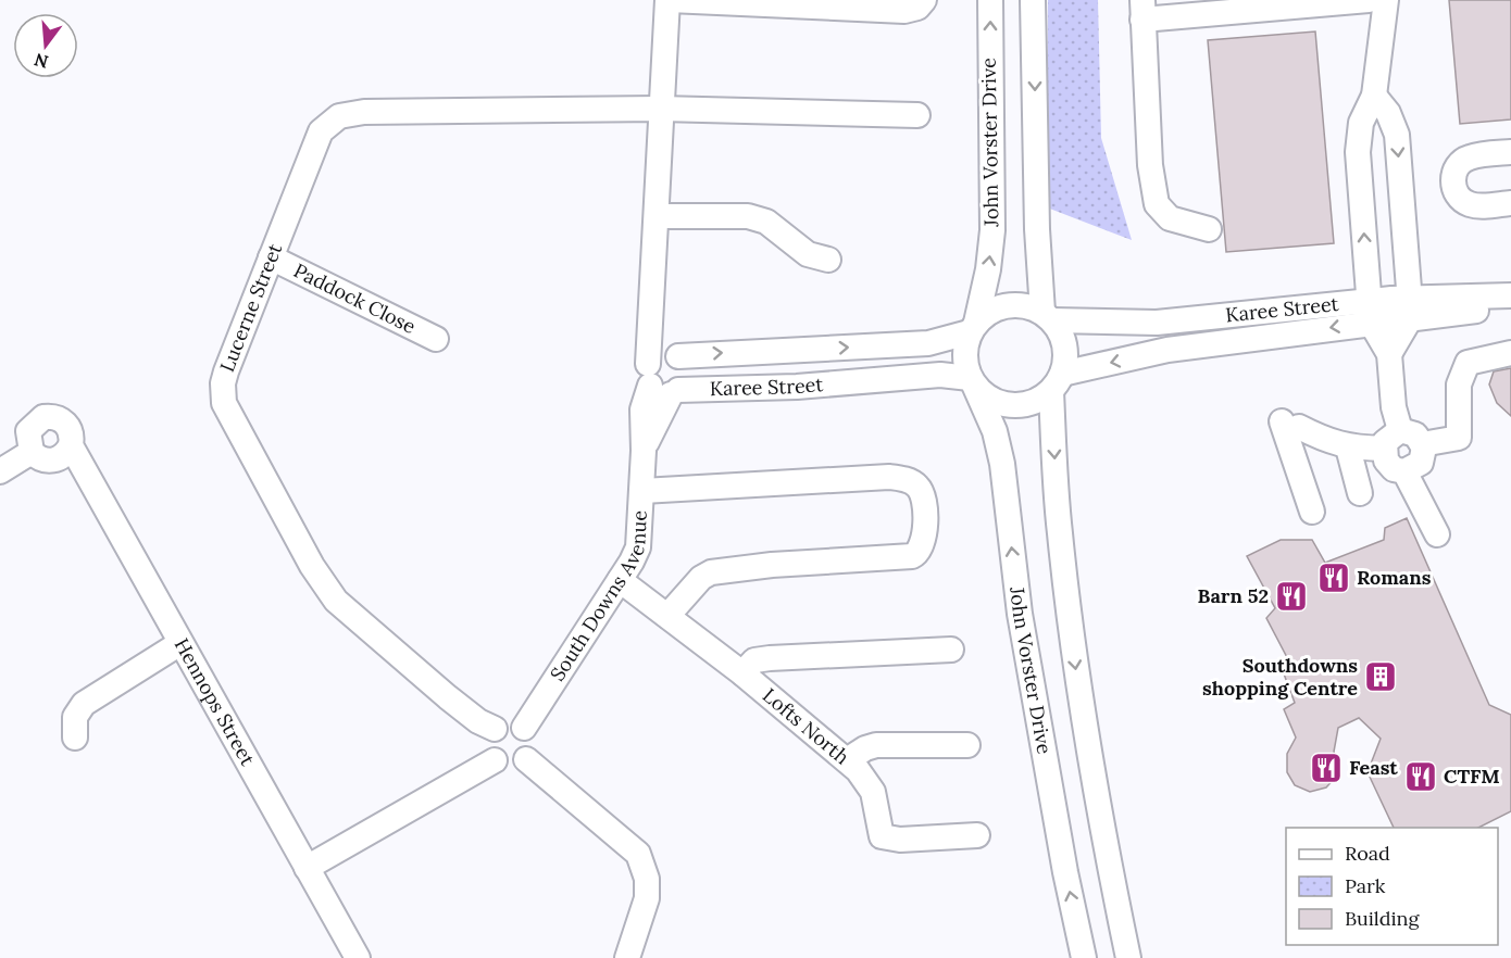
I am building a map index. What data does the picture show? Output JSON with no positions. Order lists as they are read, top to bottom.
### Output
{
  "streets": {
    "street": [
      "John Vorster Drive",
      "Paddock Close",
      "Lucerne Street",
      "Karee Street",
      "South Downs Avenue",
      "Hennops Street",
      "Lofts North"
    ]
  },
  "crossings": [
    ["John Vorster Drive", "Karee Street"],
    ["Paddock Close", "Lucerne Street"],
    ["Lucerne Street", "South Downs Avenue"],
    ["Karee Street", "South Downs Avenue"],
    ["South Downs Avenue", "Lofts North"]
  ],
  "places": {
    "restaurant": [
      "Romans",
      "Barn 52",
      "Feast",
      "CTFM"
    ],
    "building": ["Southdowns shopping Centre"]
  },
  "legend": ["Road", "Park", "Building"],
  "north": "bottom"
}
